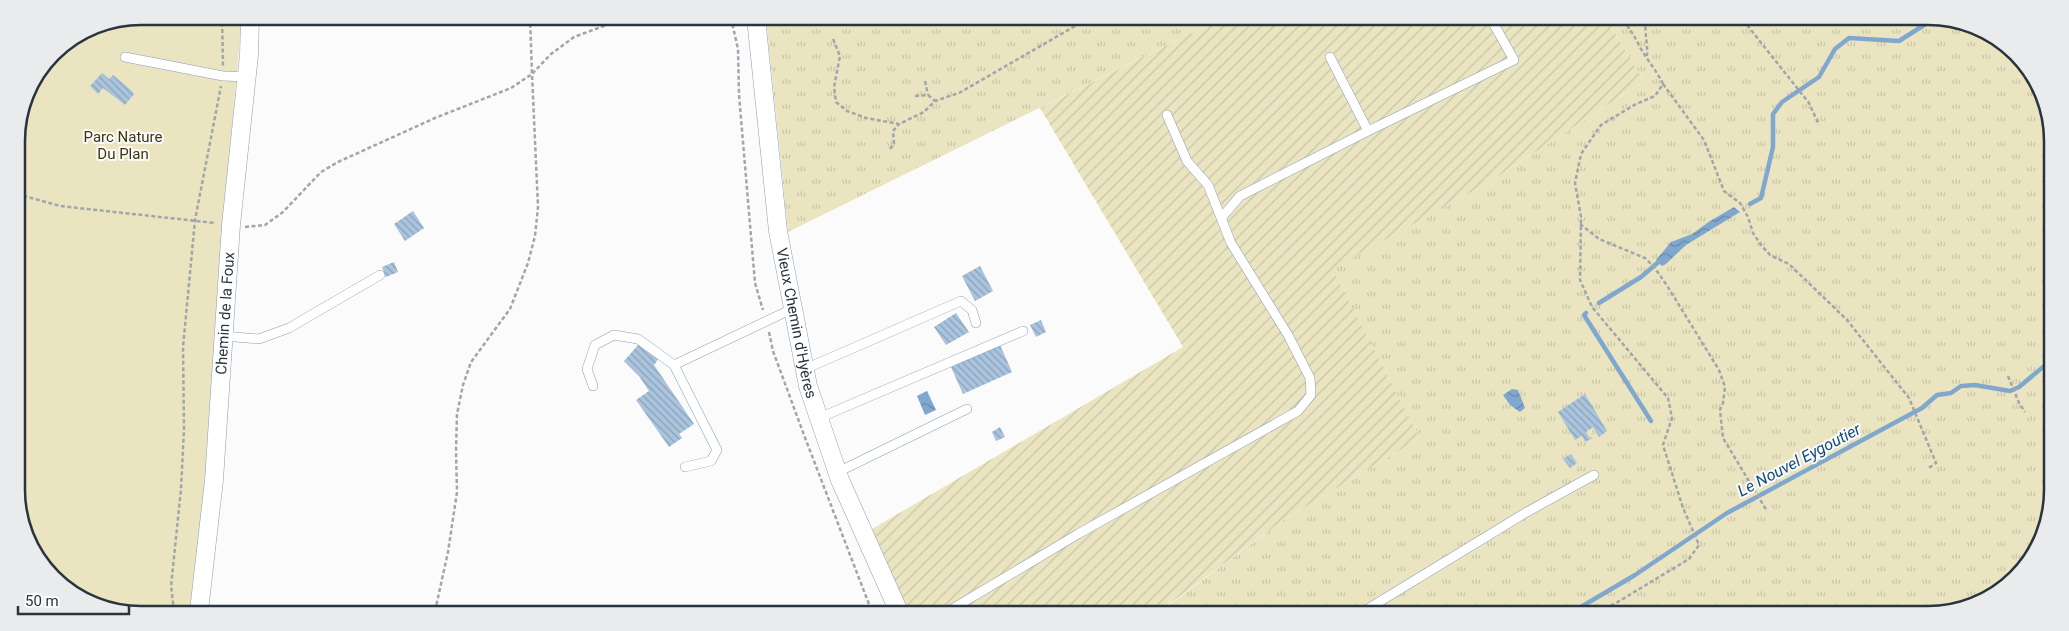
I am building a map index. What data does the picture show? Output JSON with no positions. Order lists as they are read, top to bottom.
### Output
{
  "streets": {
    "street": ["Chemin de la Foux", "Vieux Chemin d'Hyères"]
  },
  "water": ["Le Nouvel Eygoutier"],
  "parks": ["Parc Nature Du Plan"],
  "scale_bar": "50 m"
}
